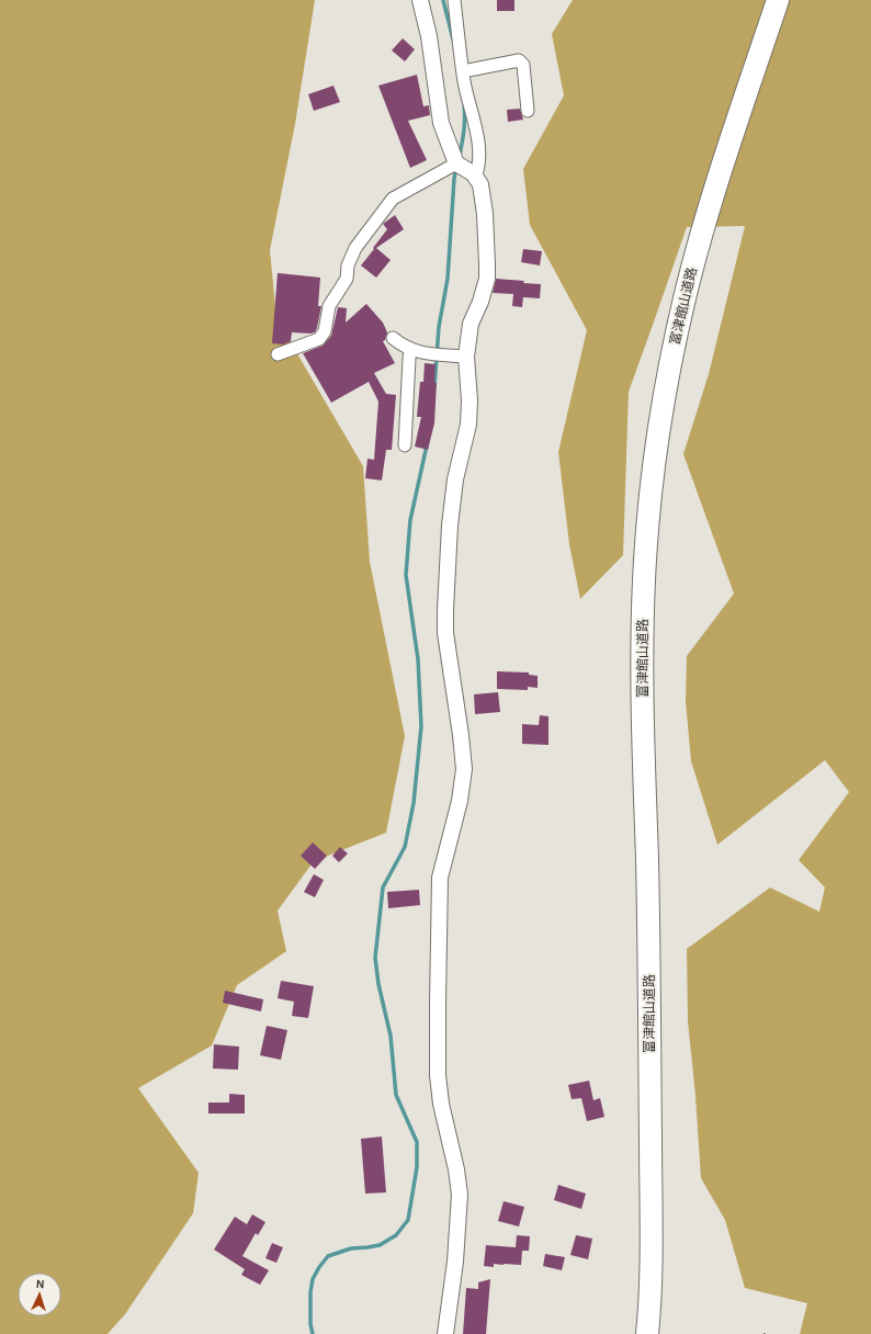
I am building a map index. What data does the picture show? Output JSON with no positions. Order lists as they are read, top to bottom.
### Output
{
  "streets": {
    "highway": ["富津館山道路"]
  },
  "north": "top"
}
